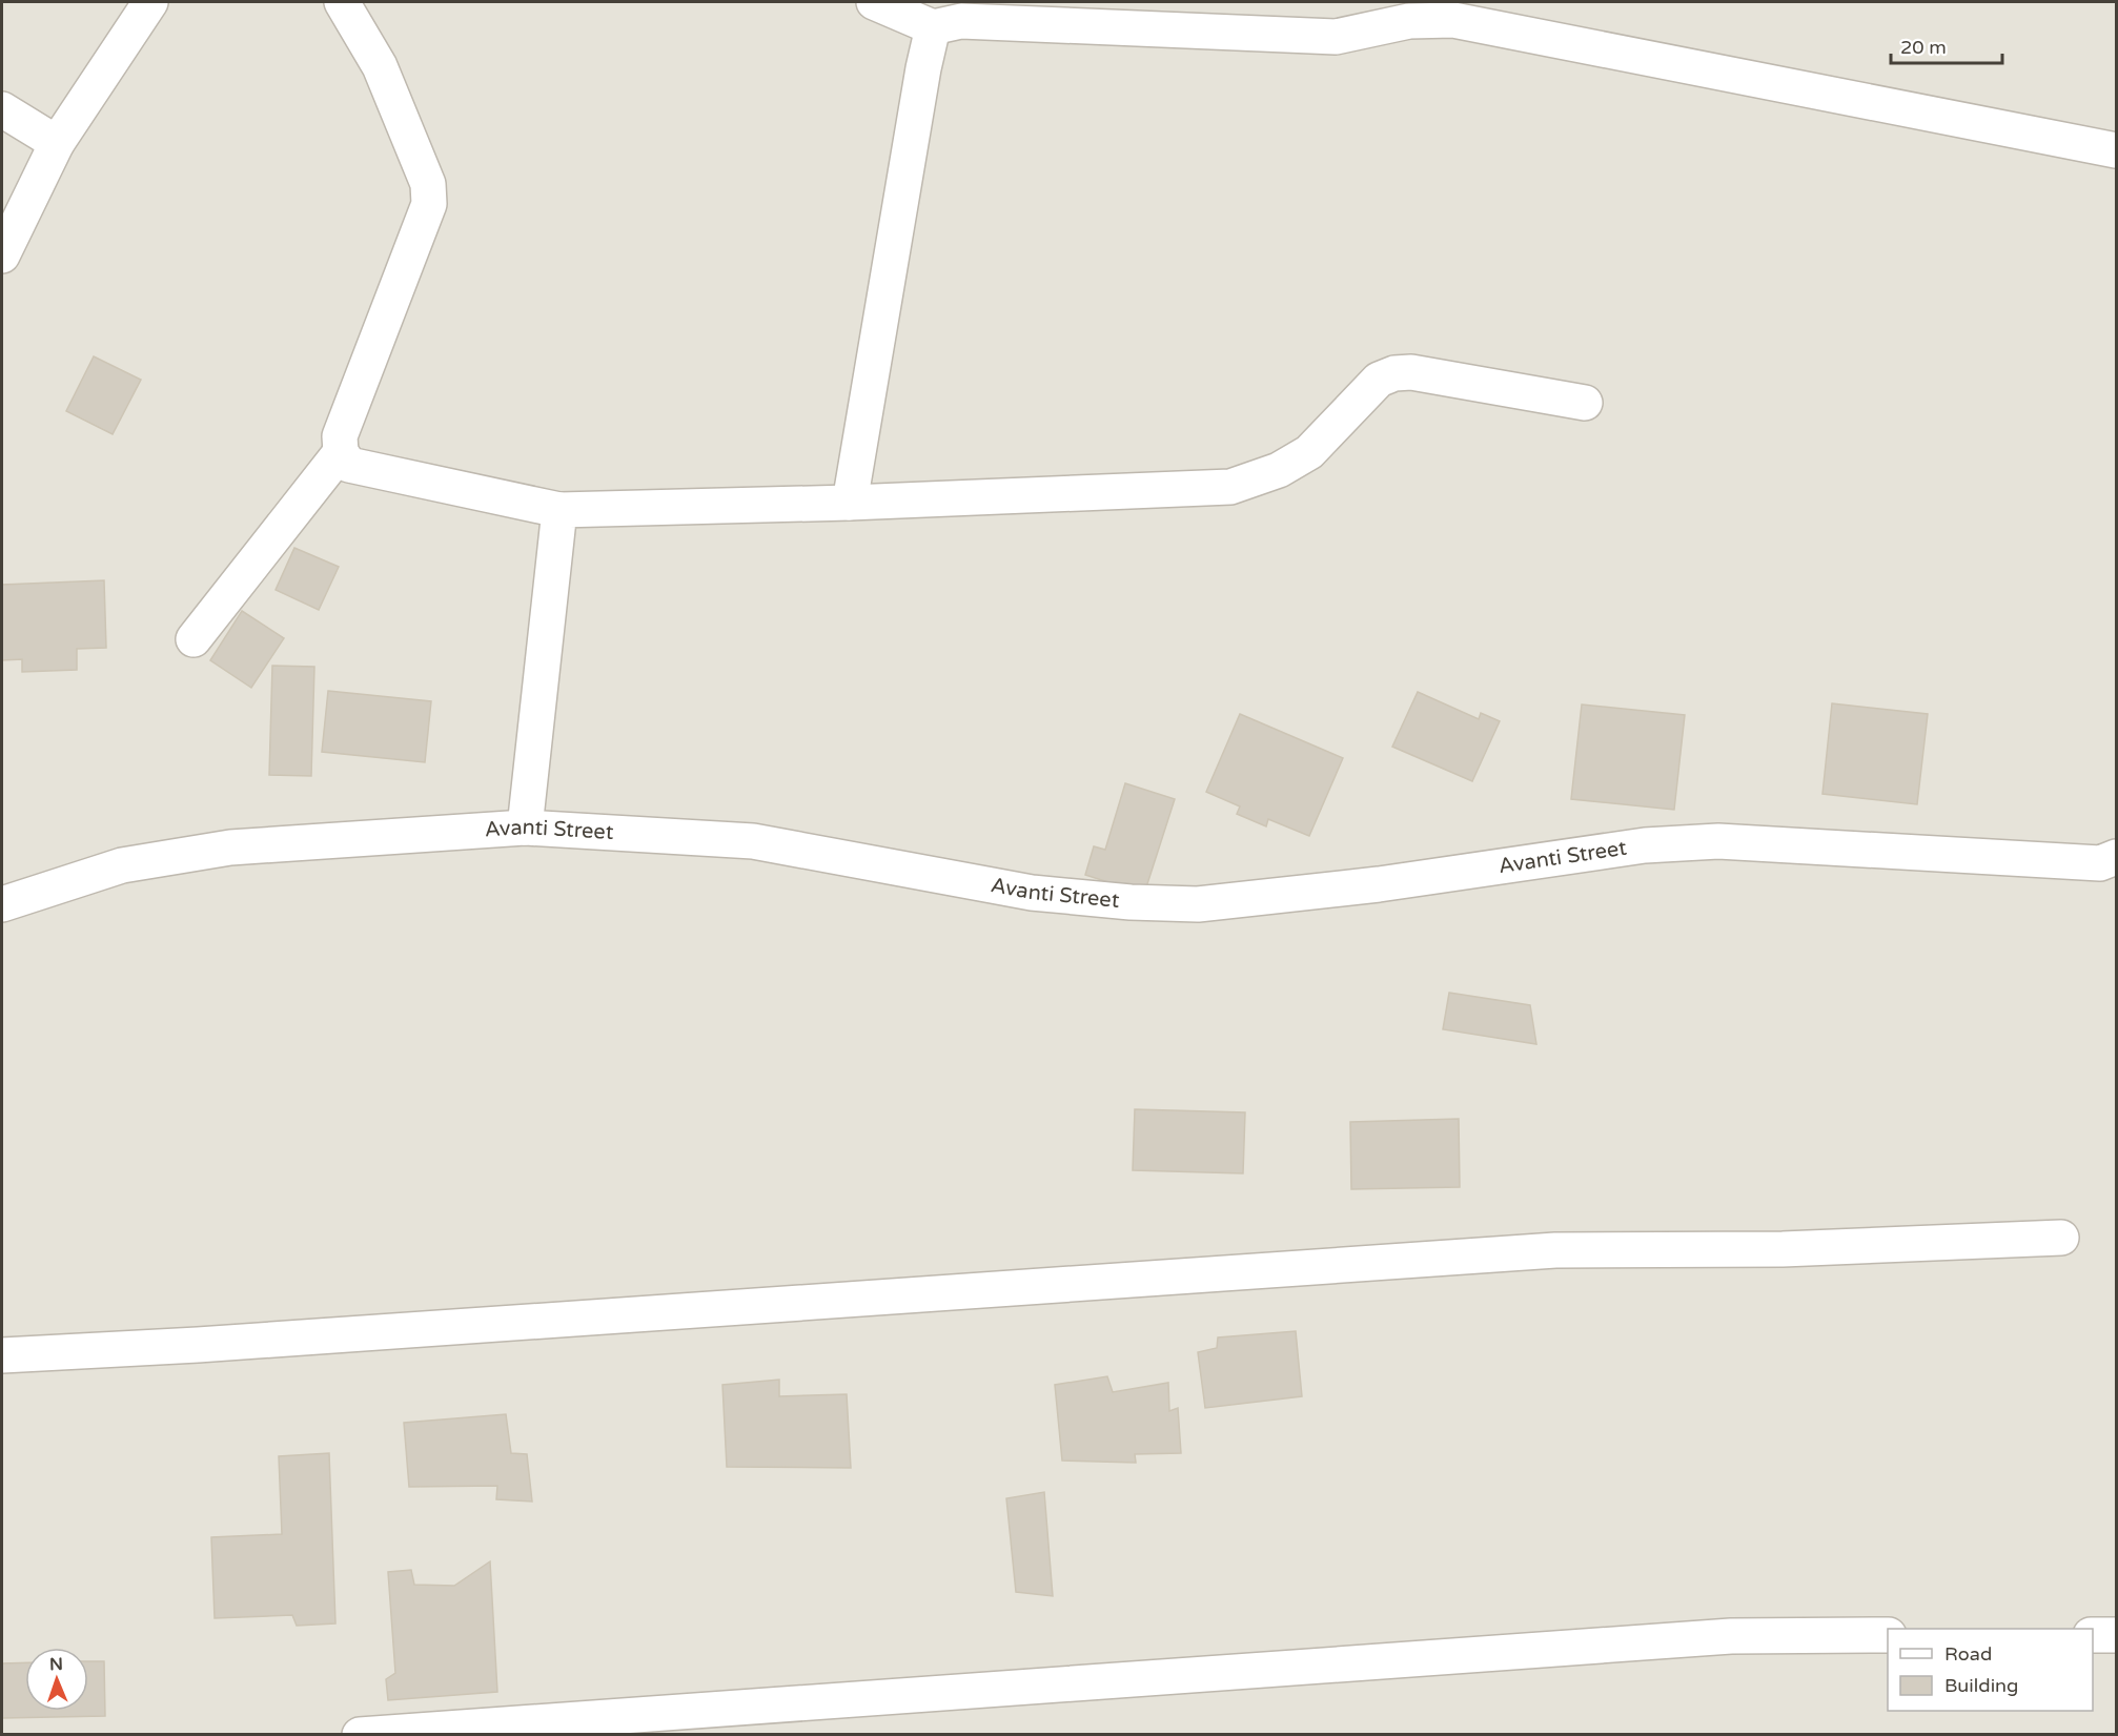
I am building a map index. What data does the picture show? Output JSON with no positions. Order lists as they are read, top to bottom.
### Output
{
  "streets": {
    "street": ["Avanti Street"]
  },
  "legend": ["Road", "Building"],
  "scale_bar": "20 m",
  "north": "top"
}
